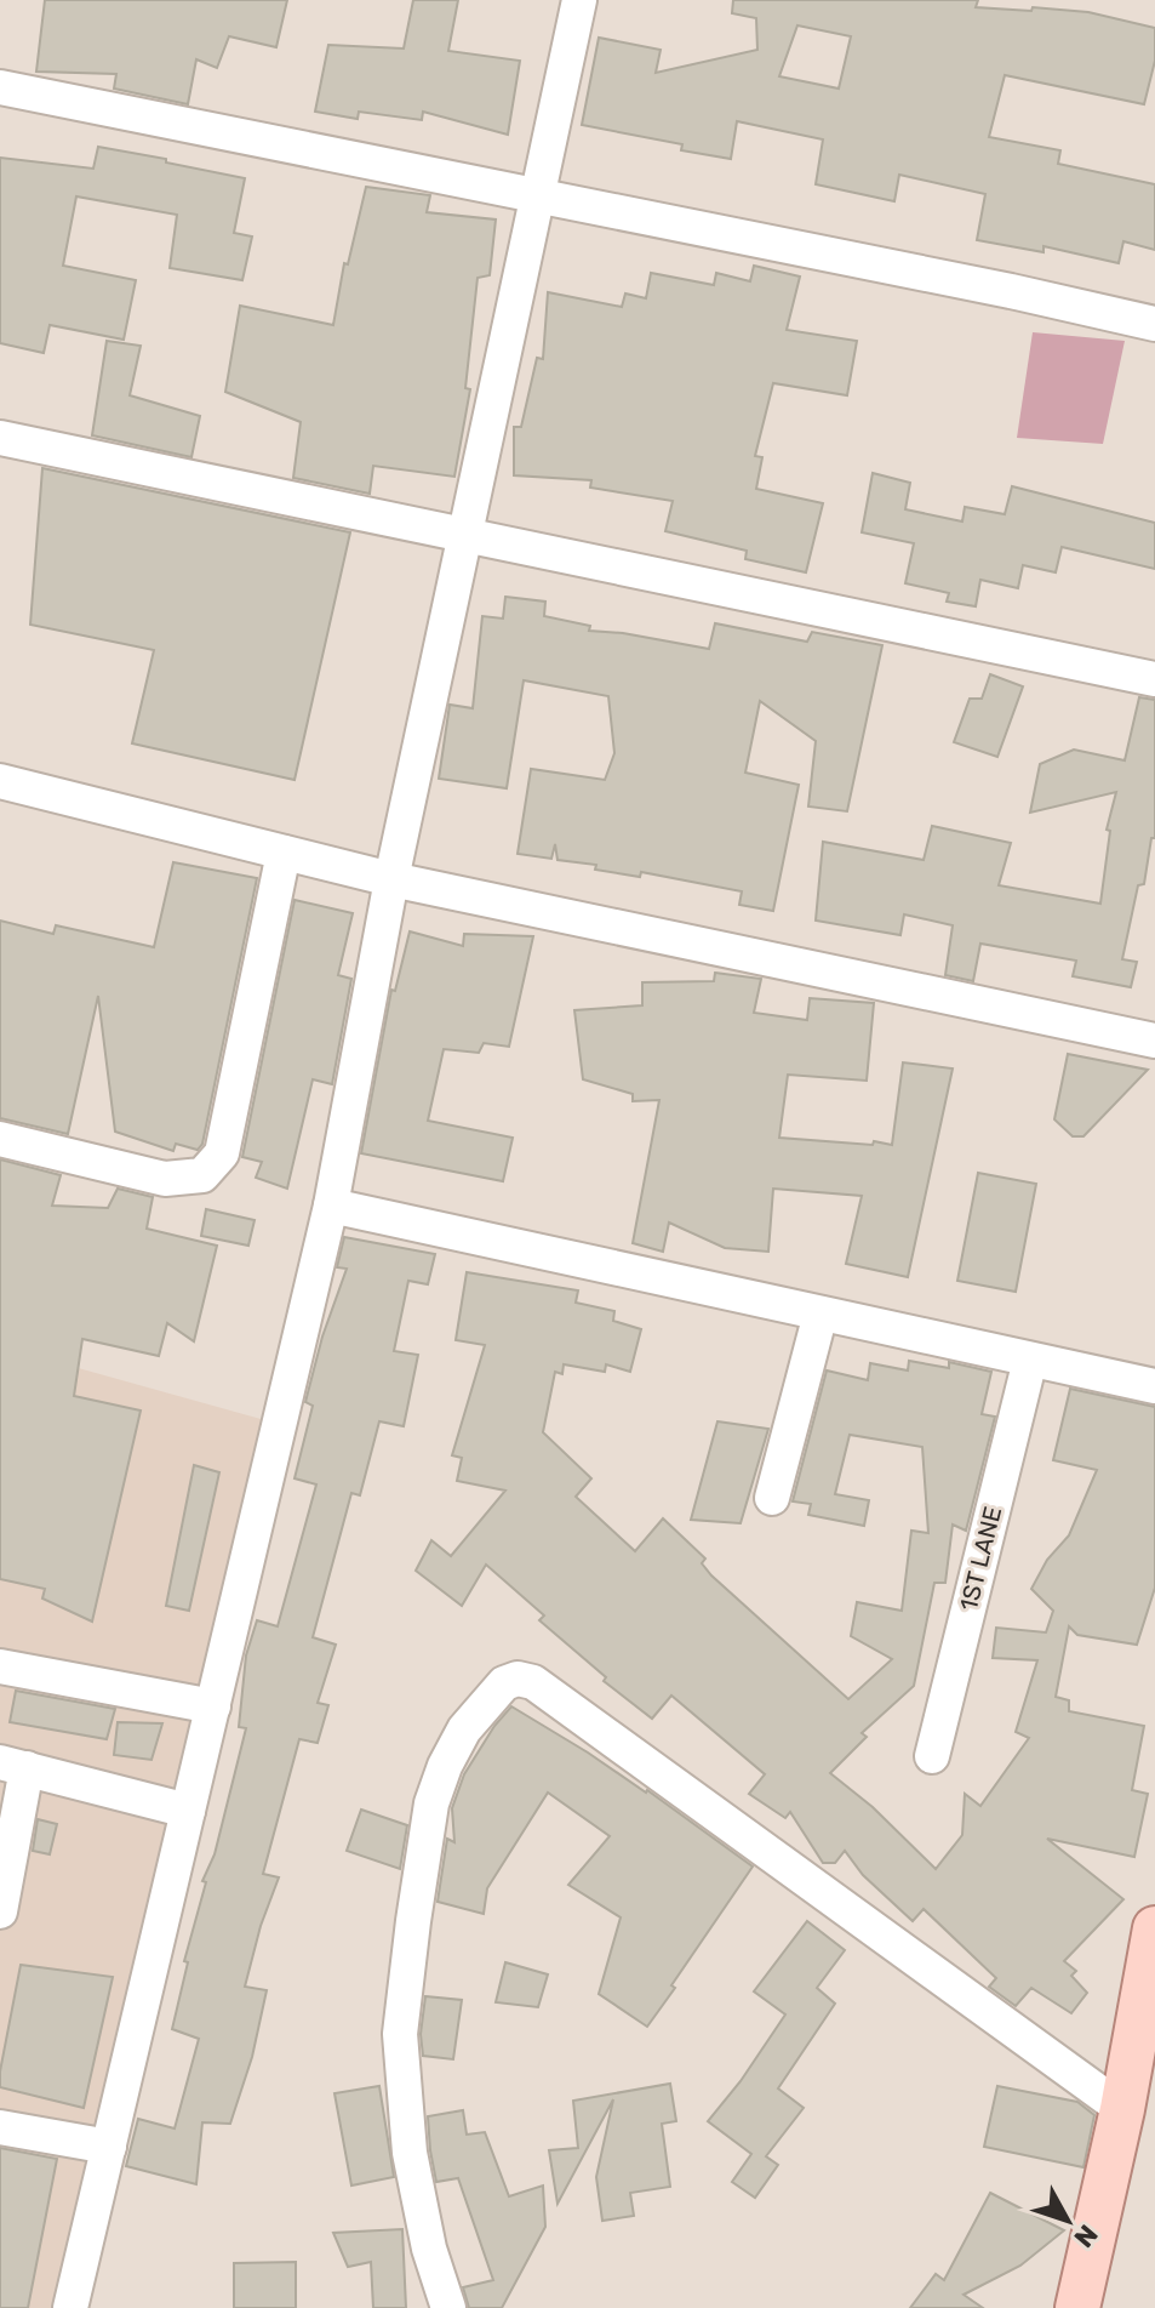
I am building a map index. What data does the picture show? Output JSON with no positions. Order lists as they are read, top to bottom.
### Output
{
  "streets": {
    "street": ["1ST LANE"]
  },
  "north": "bottom right"
}
